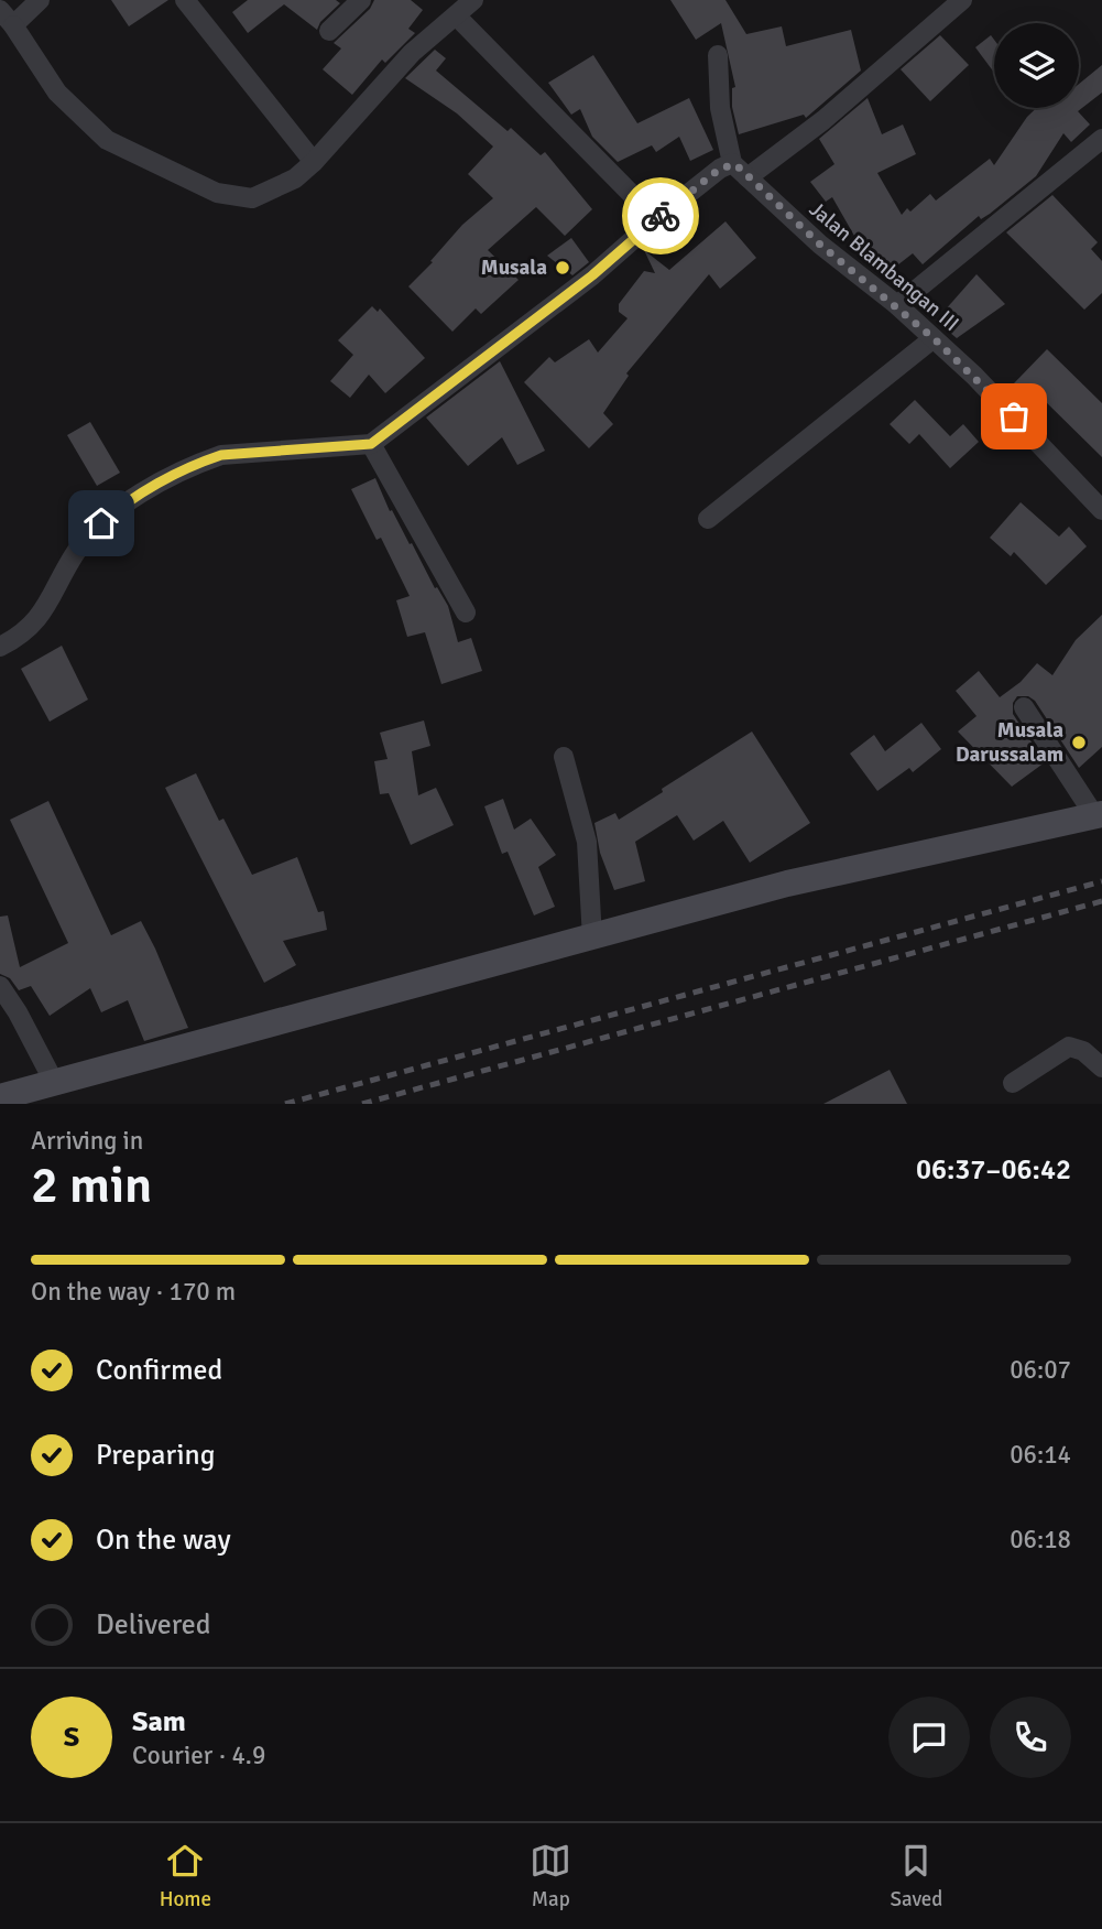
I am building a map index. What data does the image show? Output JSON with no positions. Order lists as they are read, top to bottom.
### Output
{
  "streets": {
    "street": ["Jalan Blambangan III"]
  },
  "places": ["Musala", "Musala Darussalam"],
  "page": {
    "heading": ["2 min", "Arriving in", "06:37–06:42"],
    "panel": ["Sam", "Courier · 4.9"],
    "bar": "On the way · 170 m",
    "list": [
      ["Confirmed", "06:07"],
      ["Preparing", "06:14"],
      ["On the way", "06:18"],
      "Delivered"
    ],
    "round": "S",
    "tabs": ["Home", "Map", "Saved"]
  }
}
